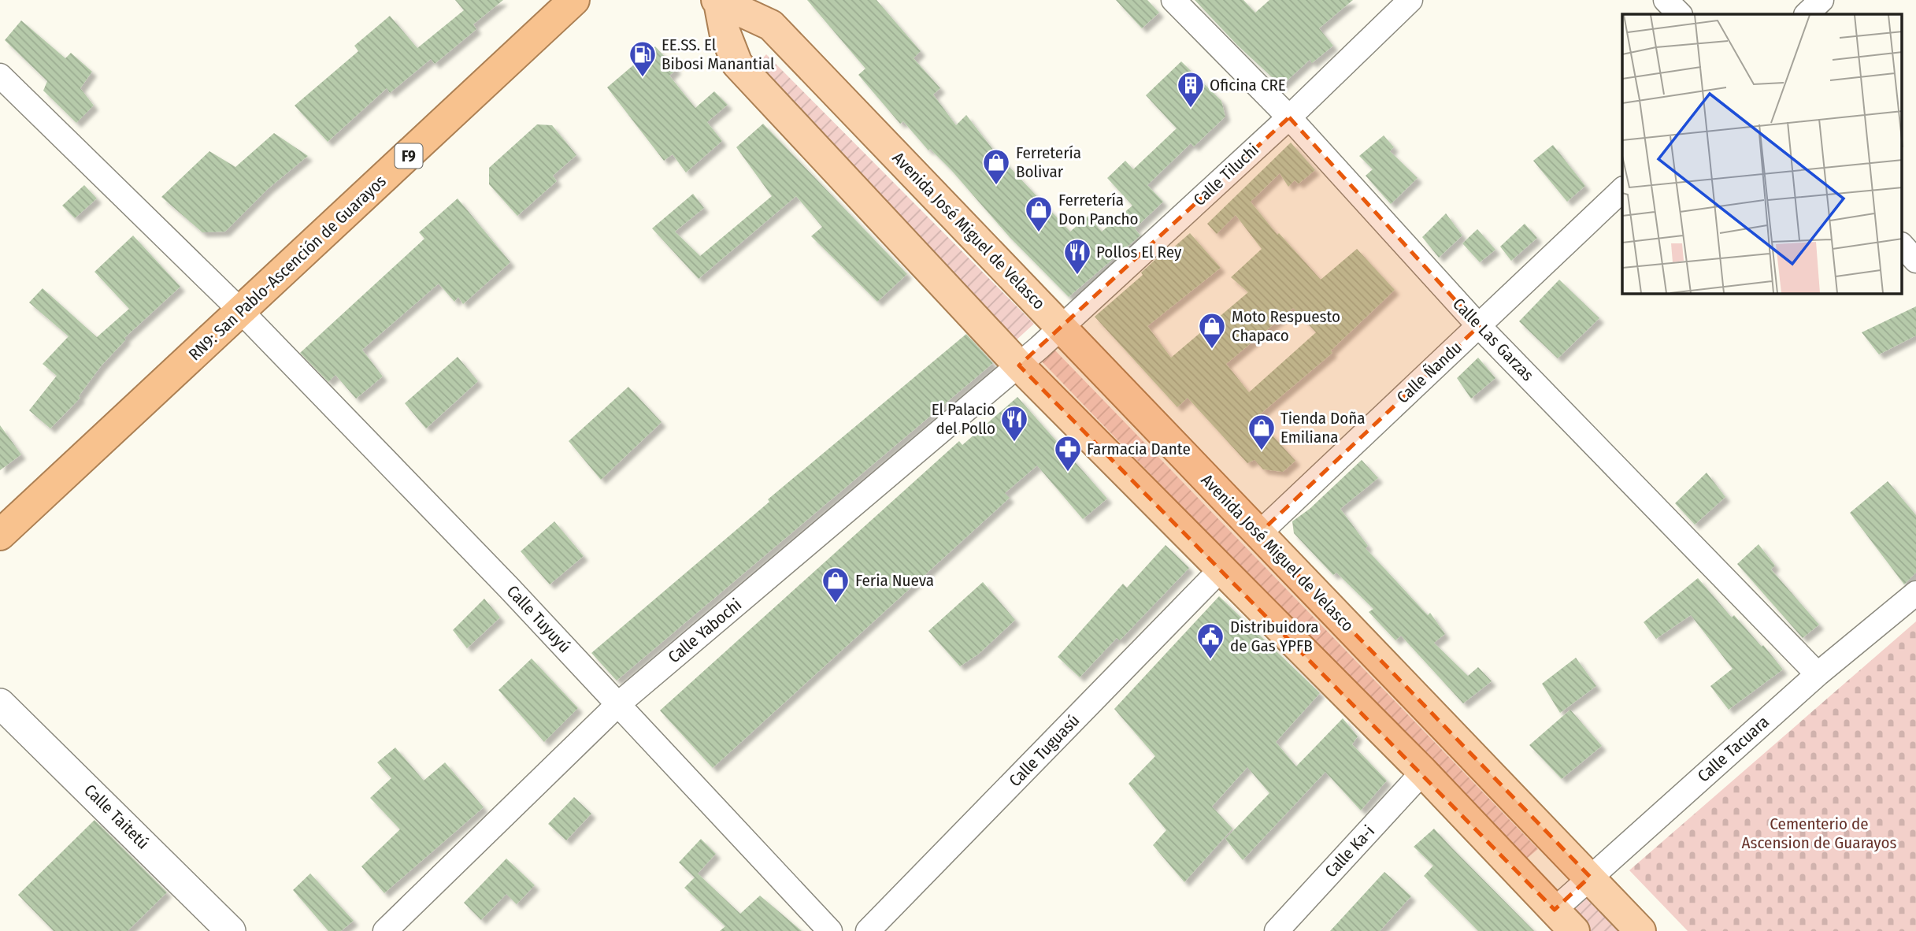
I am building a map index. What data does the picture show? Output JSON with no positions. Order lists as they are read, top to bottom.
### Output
{
  "streets": {
    "highway": ["F9", "RN9: San Pablo-Ascención de Guarayos"],
    "main road": ["Avenida José Miguel de Velasco"],
    "street": [
      "Calle Tiluchi",
      "Calle Las Garzas",
      "Calle Ñandu",
      "Calle Tuyuyú",
      "Calle Yabochi",
      "Calle Tacuara",
      "Calle Tuguasú",
      "Calle Taitetú",
      "Calle Ka-i"
    ]
  },
  "crossings": [
    ["Calle Tiluchi", "Avenida José Miguel de Velasco"],
    ["Calle Tiluchi", "Calle Las Garzas"],
    ["Calle Tiluchi", "Calle Yabochi"],
    ["Avenida José Miguel de Velasco", "Calle Ñandu"],
    ["Avenida José Miguel de Velasco", "Calle Yabochi"],
    ["Avenida José Miguel de Velasco", "Calle Tacuara"],
    ["Avenida José Miguel de Velasco", "Calle Tuguasú"],
    ["Avenida José Miguel de Velasco", "Calle Ka-i"],
    ["RN9: San Pablo-Ascención de Guarayos", "Calle Tuyuyú"],
    ["Calle Las Garzas", "Calle Ñandu"],
    ["Calle Las Garzas", "Calle Tacuara"],
    ["Calle Tuyuyú", "Calle Yabochi"]
  ],
  "parks": ["Cementerio de Ascension de Guarayos"],
  "places": {
    "fuel station": ["EE.SS. El Bibosi Manantial"],
    "building": ["Oficina CRE"],
    "shop": [
      "Ferretería Bolivar",
      "Ferretería Don Pancho",
      "Moto Respuesto Chapaco",
      "Tienda Doña Emiliana",
      "Feria Nueva"
    ],
    "restaurant": ["Pollos El Rey", "El Palacio del Pollo"],
    "pharmacy": ["Farmacia Dante"],
    "public building": ["Distribuidora de Gas YPFB"]
  }
}
